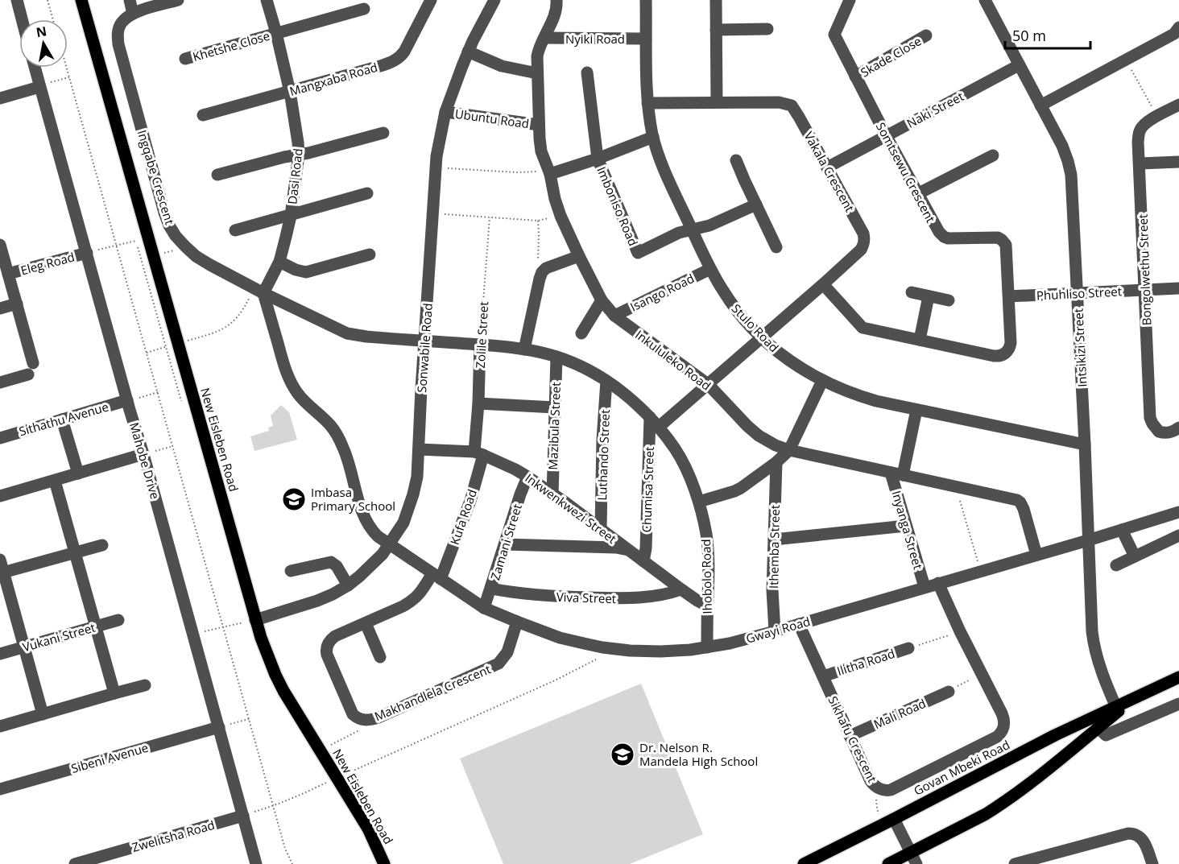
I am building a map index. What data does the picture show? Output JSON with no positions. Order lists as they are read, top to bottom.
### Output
{
  "streets": {
    "main road": ["New Eisleben Road", "Govan Mbeki Road"],
    "street": [
      "Nyiki Road",
      "Khetshe Close",
      "Skade Close",
      "Mangxaba Road",
      "Naki Street",
      "Ubuntu Road",
      "Vakala Crescent",
      "Somtsewu Crescent",
      "Dasi Road",
      "Ingqabe Crescent",
      "Imboniso Road",
      "Eleg Road",
      "Bongolwethu Street",
      "Isango Road",
      "Phuhliso Street",
      "Stulo Road",
      "Zolile Street",
      "Sonwabile Road",
      "Intsikizi Street",
      "Inkululeko Road",
      "Sithathu Avenue",
      "Mazibula Street",
      "Luthando Street",
      "Mahobe Drive",
      "Chumisa Street",
      "Inkwenkwezi Street",
      "Kufa Road",
      "Inyanga Street",
      "Zamani Street",
      "Ithemba Street",
      "Ihobolo Road",
      "Viva Street",
      "Gwayi Road",
      "Vukani Street",
      "Ilitha Road",
      "Makhandlela Crescent",
      "Mali Road",
      "Sikhafu Crescent",
      "Sibeni Avenue",
      "Zwelitsha Road"
    ]
  },
  "crossings": [
    ["Nyiki Road", "Stulo Road"],
    ["Nyiki Road", "Inkululeko Road"],
    ["Khetshe Close", "Dasi Road"],
    ["Skade Close", "Somtsewu Crescent"],
    ["Mangxaba Road", "Dasi Road"],
    ["Naki Street", "Vakala Crescent"],
    ["Naki Street", "Somtsewu Crescent"],
    ["Naki Street", "Intsikizi Street"],
    ["Ubuntu Road", "Sonwabile Road"],
    ["Ubuntu Road", "Inkululeko Road"],
    ["Vakala Crescent", "Somtsewu Crescent"],
    ["Vakala Crescent", "Stulo Road"],
    ["Vakala Crescent", "Inkululeko Road"],
    ["Vakala Crescent", "Ihobolo Road"],
    ["Somtsewu Crescent", "Phuhliso Street"],
    ["Dasi Road", "Ingqabe Crescent"],
    ["Dasi Road", "Gwayi Road"],
    ["Ingqabe Crescent", "Sonwabile Road"],
    ["Ingqabe Crescent", "Ihobolo Road"],
    ["Ingqabe Crescent", "Gwayi Road"],
    ["Imboniso Road", "Stulo Road"],
    ["Eleg Road", "Mahobe Drive"],
    ["Bongolwethu Street", "Phuhliso Street"],
    ["Isango Road", "Stulo Road"],
    ["Isango Road", "Inkululeko Road"],
    ["Phuhliso Street", "Intsikizi Street"],
    ["Stulo Road", "Intsikizi Street"],
    ["Stulo Road", "Inyanga Street"],
    ["Zolile Street", "Inkwenkwezi Street"],
    ["Zolile Street", "Kufa Road"],
    ["Zolile Street", "Ihobolo Road"],
    ["Sonwabile Road", "New Eisleben Road"],
    ["Sonwabile Road", "Inkwenkwezi Street"],
    ["Sonwabile Road", "Ihobolo Road"],
    ["Sonwabile Road", "Gwayi Road"],
    ["Intsikizi Street", "Gwayi Road"],
    ["Intsikizi Street", "Govan Mbeki Road"],
    ["Inkululeko Road", "Inyanga Street"],
    ["Inkululeko Road", "Gwayi Road"],
    ["Sithathu Avenue", "Mahobe Drive"],
    ["Mazibula Street", "Inkwenkwezi Street"],
    ["Mazibula Street", "Ihobolo Road"],
    ["Luthando Street", "Inkwenkwezi Street"],
    ["Luthando Street", "Ihobolo Road"],
    ["Mahobe Drive", "Sibeni Avenue"],
    ["Mahobe Drive", "Zwelitsha Road"],
    ["Chumisa Street", "Inkwenkwezi Street"],
    ["Chumisa Street", "Ihobolo Road"],
    ["Inkwenkwezi Street", "Kufa Road"],
    ["Inkwenkwezi Street", "Zamani Street"],
    ["Inkwenkwezi Street", "Ihobolo Road"],
    ["Inkwenkwezi Street", "Viva Street"],
    ["Kufa Road", "Gwayi Road"],
    ["Kufa Road", "Makhandlela Crescent"],
    ["Inyanga Street", "Gwayi Road"],
    ["Zamani Street", "Viva Street"],
    ["Zamani Street", "Gwayi Road"],
    ["Ithemba Street", "Gwayi Road"],
    ["Ihobolo Road", "Gwayi Road"],
    ["Gwayi Road", "Makhandlela Crescent"],
    ["Gwayi Road", "Sikhafu Crescent"],
    ["Ilitha Road", "Sikhafu Crescent"],
    ["Mali Road", "Sikhafu Crescent"]
  ],
  "places": {
    "school or university": ["Imbasa Primary School", "Dr. Nelson R. Mandela High School"]
  },
  "scale_bar": "50 m",
  "north": "top"
}
